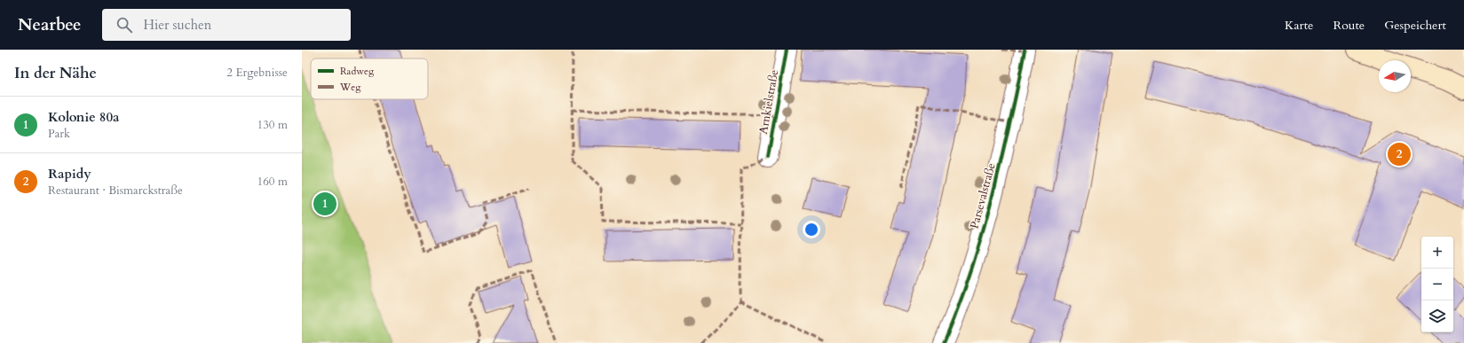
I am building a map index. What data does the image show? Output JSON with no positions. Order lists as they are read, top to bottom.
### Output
{
  "streets": {
    "street": ["Arnkielstraße", "Parsevalstraße"]
  },
  "legend": ["Radweg", "Weg"],
  "north": "left",
  "page": {
    "header": "Nearbee",
    "search": "Hier suchen",
    "nav": ["Karte", "Route", "Gespeichert"],
    "heading": ["In der Nähe", "2 Ergebnisse"],
    "list": [
      {
        "mark": "1",
        "name": "Kolonie 80a",
        "note": "Park",
        "value": "130 m"
      },
      {
        "mark": "2",
        "name": "Rapidy",
        "note": "Restaurant · Bismarckstraße",
        "value": "160 m"
      }
    ],
    "pins": ["2", "1"],
    "map_buttons": ["+", "−"]
  }
}
